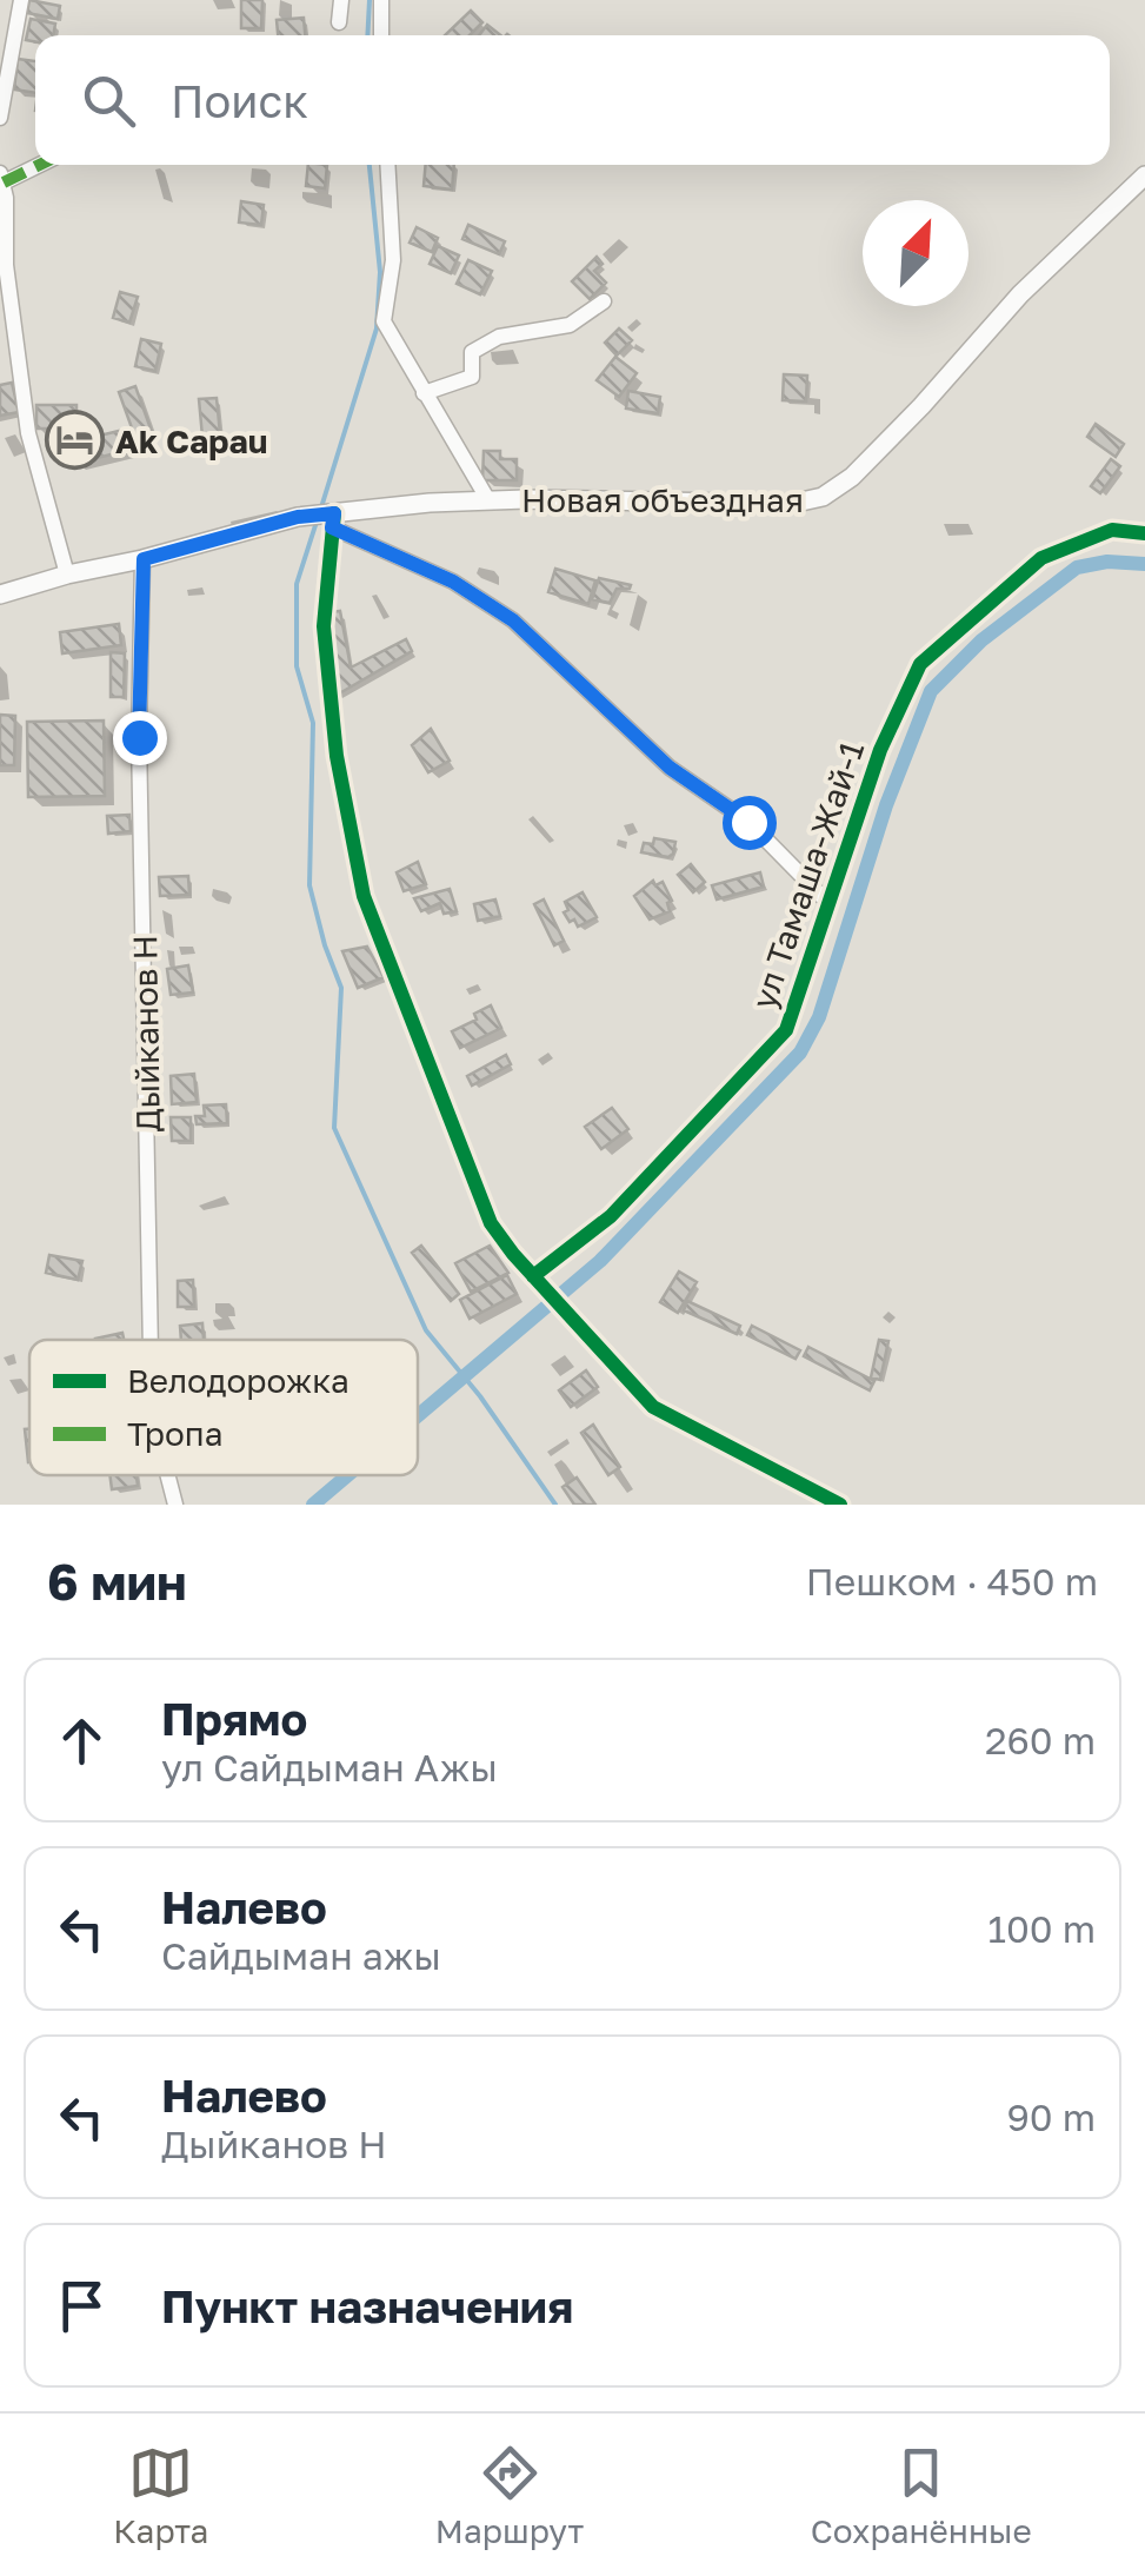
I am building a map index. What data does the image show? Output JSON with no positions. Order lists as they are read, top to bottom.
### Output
{
  "streets": {
    "main road": ["Новая объездная"],
    "street": ["ул Тамаша-Жай-1", "Дыйканов Н"]
  },
  "crossings": [
    ["Новая объездная", "Дыйканов Н"]
  ],
  "places": {
    "hotel": ["Ak Capau"]
  },
  "legend": ["Велодорожка", "Тропа"],
  "north": "top right",
  "page": {
    "search": "Поиск",
    "heading": ["6 мин", "Пешком · 450 m"],
    "list": [
      ["Прямо", "ул Сайдыман Ажы", "260 m"],
      ["Налево", "Сайдыман ажы", "100 m"],
      ["Налево", "Дыйканов Н", "90 m"],
      "Пункт назначения"
    ],
    "nav": ["Карта", "Маршрут", "Сохранённые"]
  }
}
